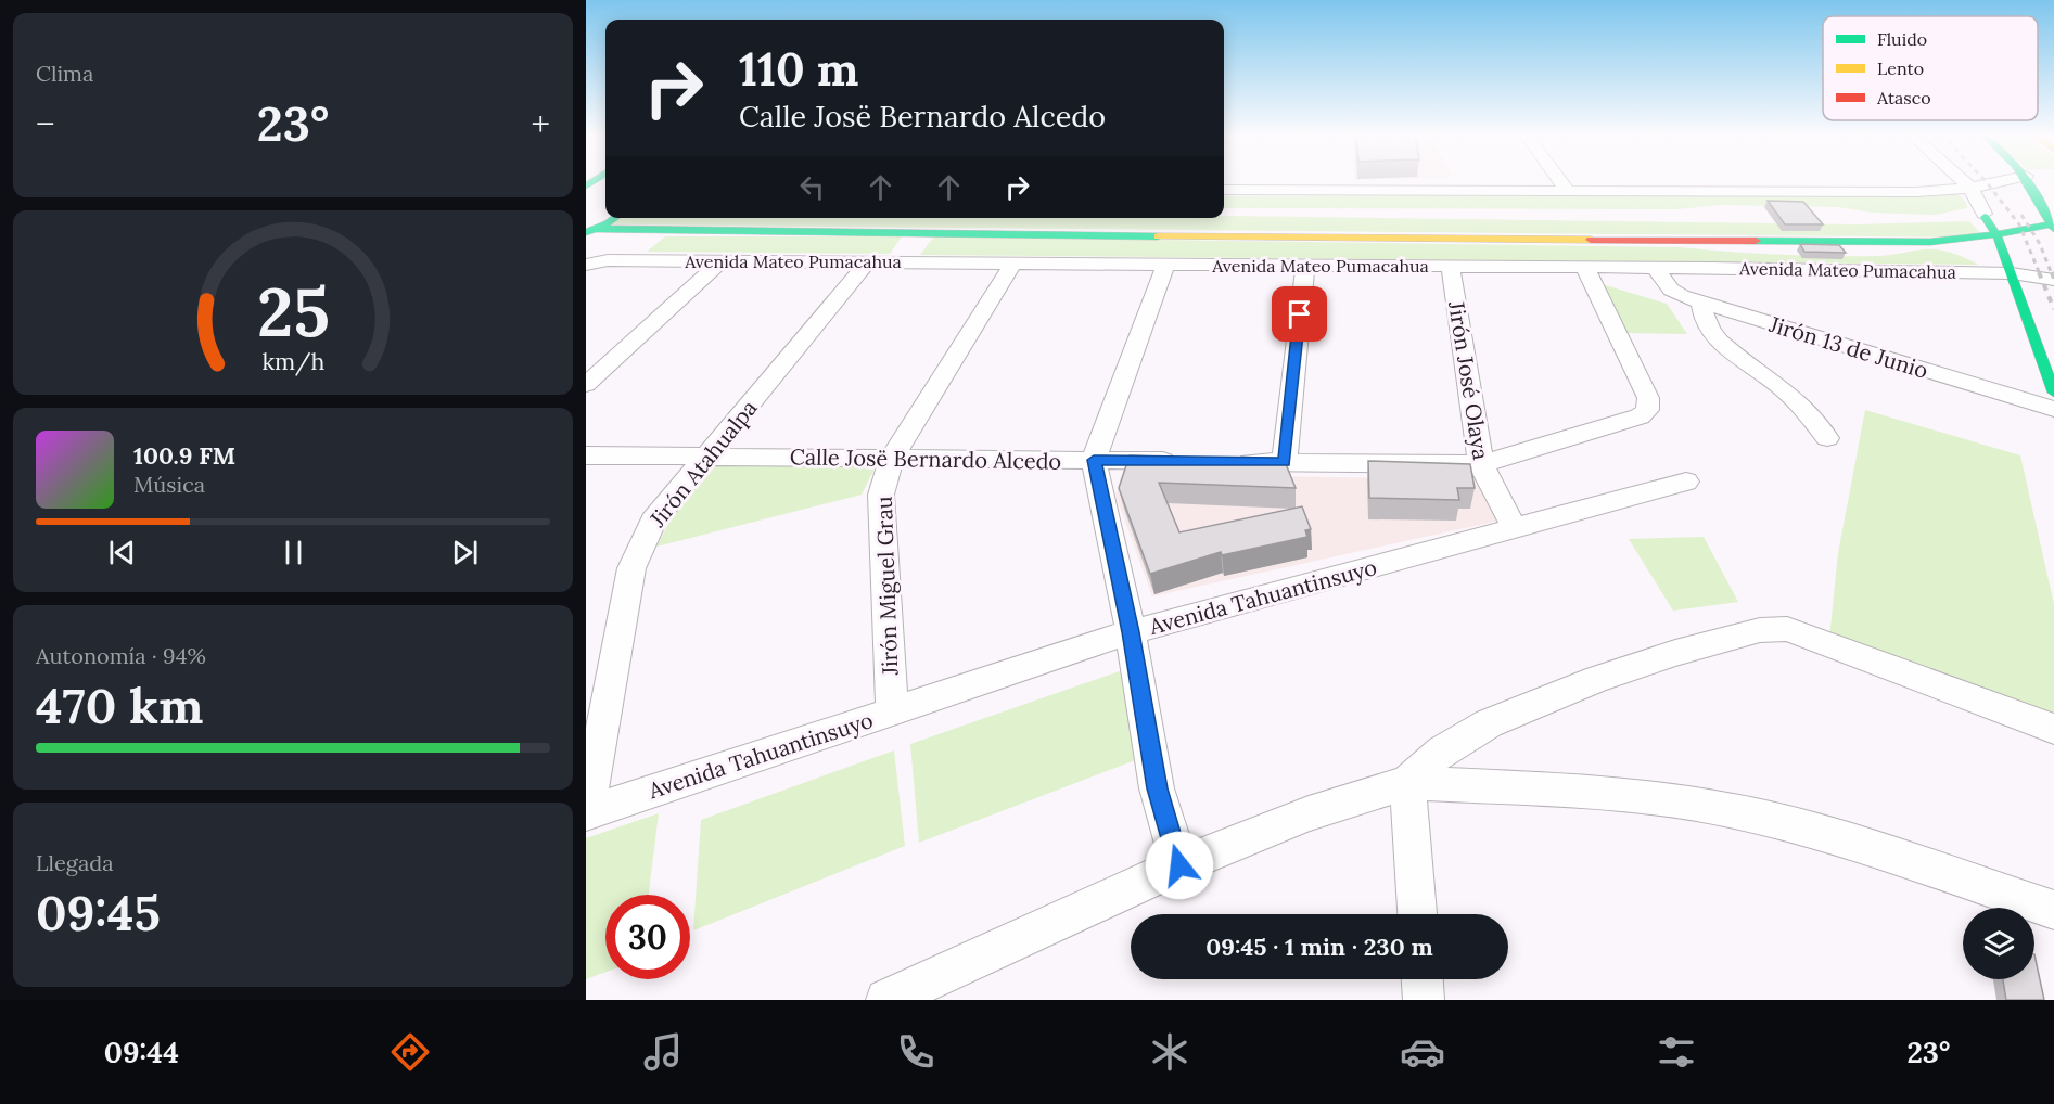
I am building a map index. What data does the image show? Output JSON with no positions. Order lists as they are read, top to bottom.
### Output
{
  "streets": {
    "main road": ["Avenida Mateo Pumacahua"],
    "street": [
      "Jirón 13 de Junio",
      "Jirón José Olaya",
      "Calle Josë Bernardo Alcedo",
      "Jirón Atahualpa",
      "Jirón Miguel Grau",
      "Avenida Tahuantinsuyo"
    ]
  },
  "crossings": [
    ["Avenida Mateo Pumacahua", "Jirón 13 de Junio"],
    ["Avenida Mateo Pumacahua", "Jirón José Olaya"],
    ["Avenida Mateo Pumacahua", "Jirón Atahualpa"],
    ["Avenida Mateo Pumacahua", "Jirón Miguel Grau"],
    ["Jirón José Olaya", "Avenida Tahuantinsuyo"],
    ["Calle Josë Bernardo Alcedo", "Jirón Atahualpa"],
    ["Calle Josë Bernardo Alcedo", "Jirón Miguel Grau"],
    ["Jirón Atahualpa", "Avenida Tahuantinsuyo"],
    ["Jirón Miguel Grau", "Avenida Tahuantinsuyo"]
  ],
  "legend": ["Fluido", "Lento", "Atasco"],
  "page": {
    "tile": [
      "Clima",
      ["Autonomía · 94%", "470 km"],
      ["Llegada", "09:45"]
    ],
    "turn": ["110 m", "Calle Josë Bernardo Alcedo"],
    "heat": ["−", "23°", "+"],
    "song": ["100.9 FM", "Música"],
    "limit": "30",
    "trip": "09:45 · 1 min · 230 m",
    "tabs": ["09:44", "23°"],
    "gauge": ["25", "km/h"]
  }
}
